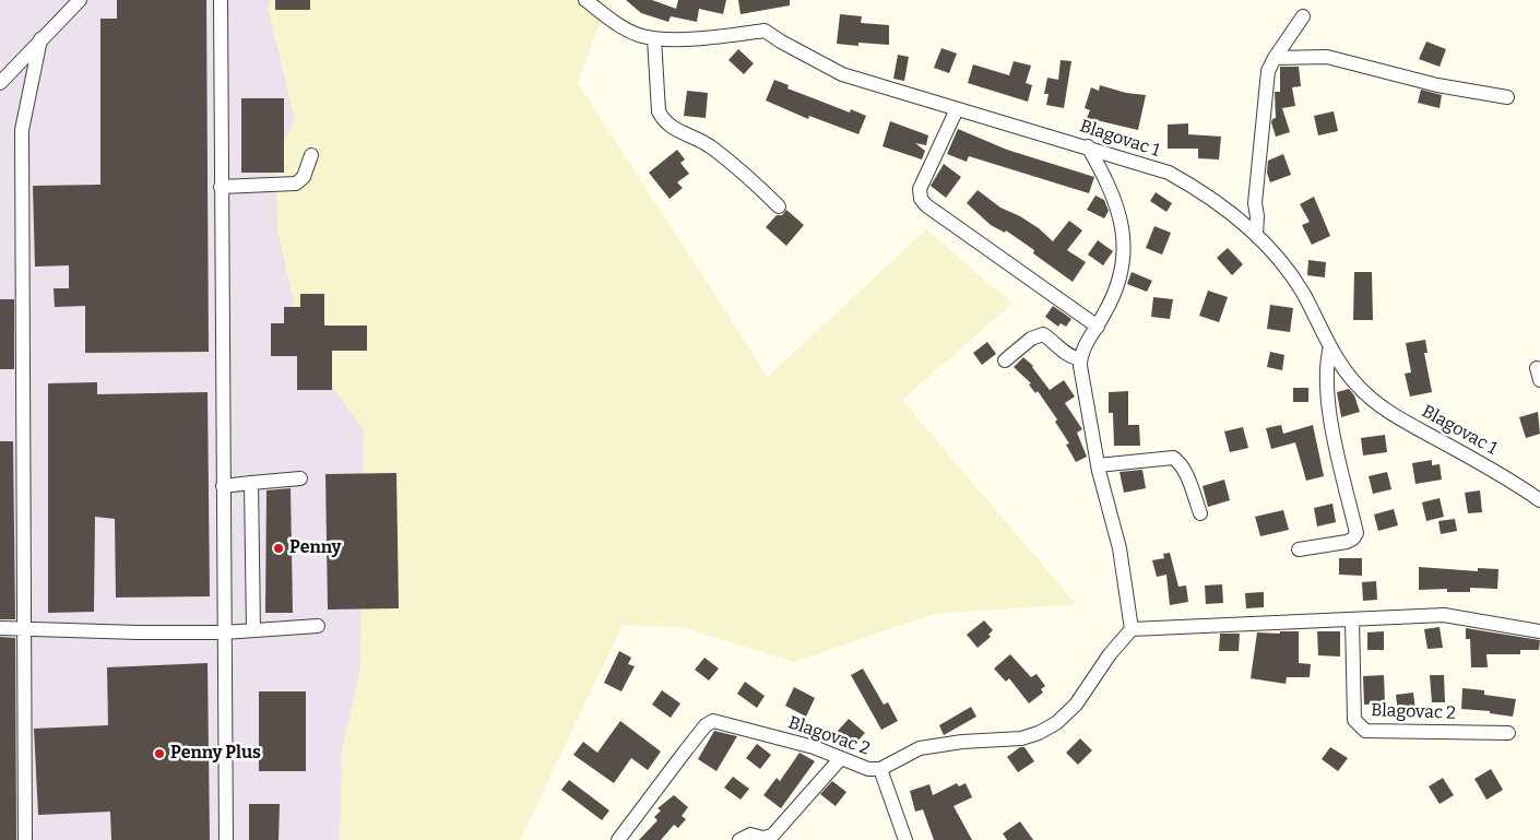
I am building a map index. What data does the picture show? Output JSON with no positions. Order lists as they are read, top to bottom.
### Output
{
  "streets": {
    "street": ["Blagovac 1", "Blagovac 2"]
  },
  "places": ["Penny", "Penny Plus"]
}
